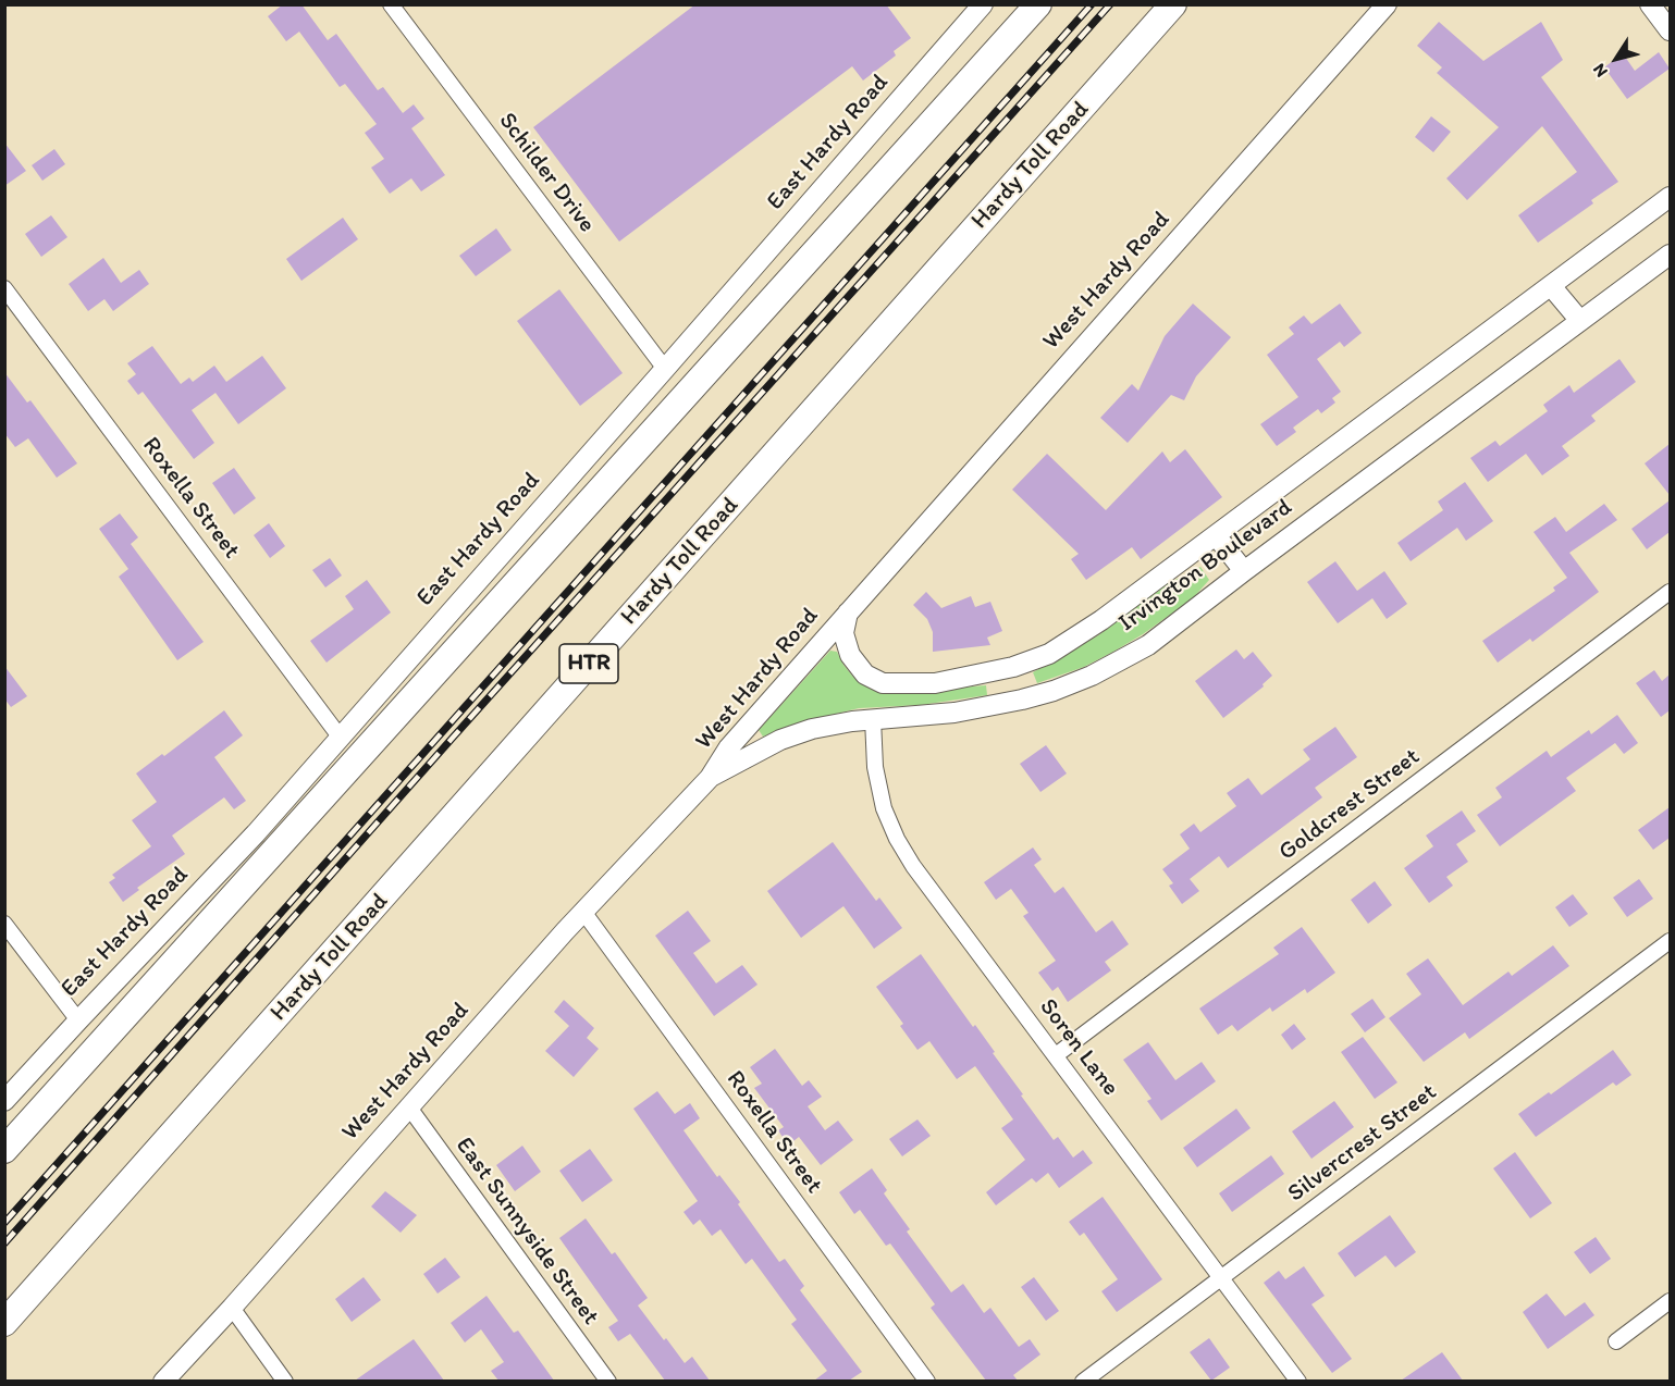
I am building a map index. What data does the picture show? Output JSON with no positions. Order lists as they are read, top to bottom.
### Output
{
  "streets": {
    "highway": ["Hardy Toll Road", "HTR"],
    "main road": ["East Hardy Road", "West Hardy Road", "Irvington Boulevard"],
    "street": [
      "Schilder Drive",
      "Roxella Street",
      "Goldcrest Street",
      "Soren Lane",
      "Silvercrest Street",
      "East Sunnyside Street"
    ]
  },
  "crossings": [
    ["East Hardy Road", "Schilder Drive"],
    ["East Hardy Road", "Roxella Street"],
    ["West Hardy Road", "Roxella Street"],
    ["West Hardy Road", "Irvington Boulevard"],
    ["West Hardy Road", "East Sunnyside Street"],
    ["Irvington Boulevard", "Soren Lane"],
    ["Goldcrest Street", "Soren Lane"],
    ["Soren Lane", "Silvercrest Street"]
  ],
  "north": "bottom left"
}
